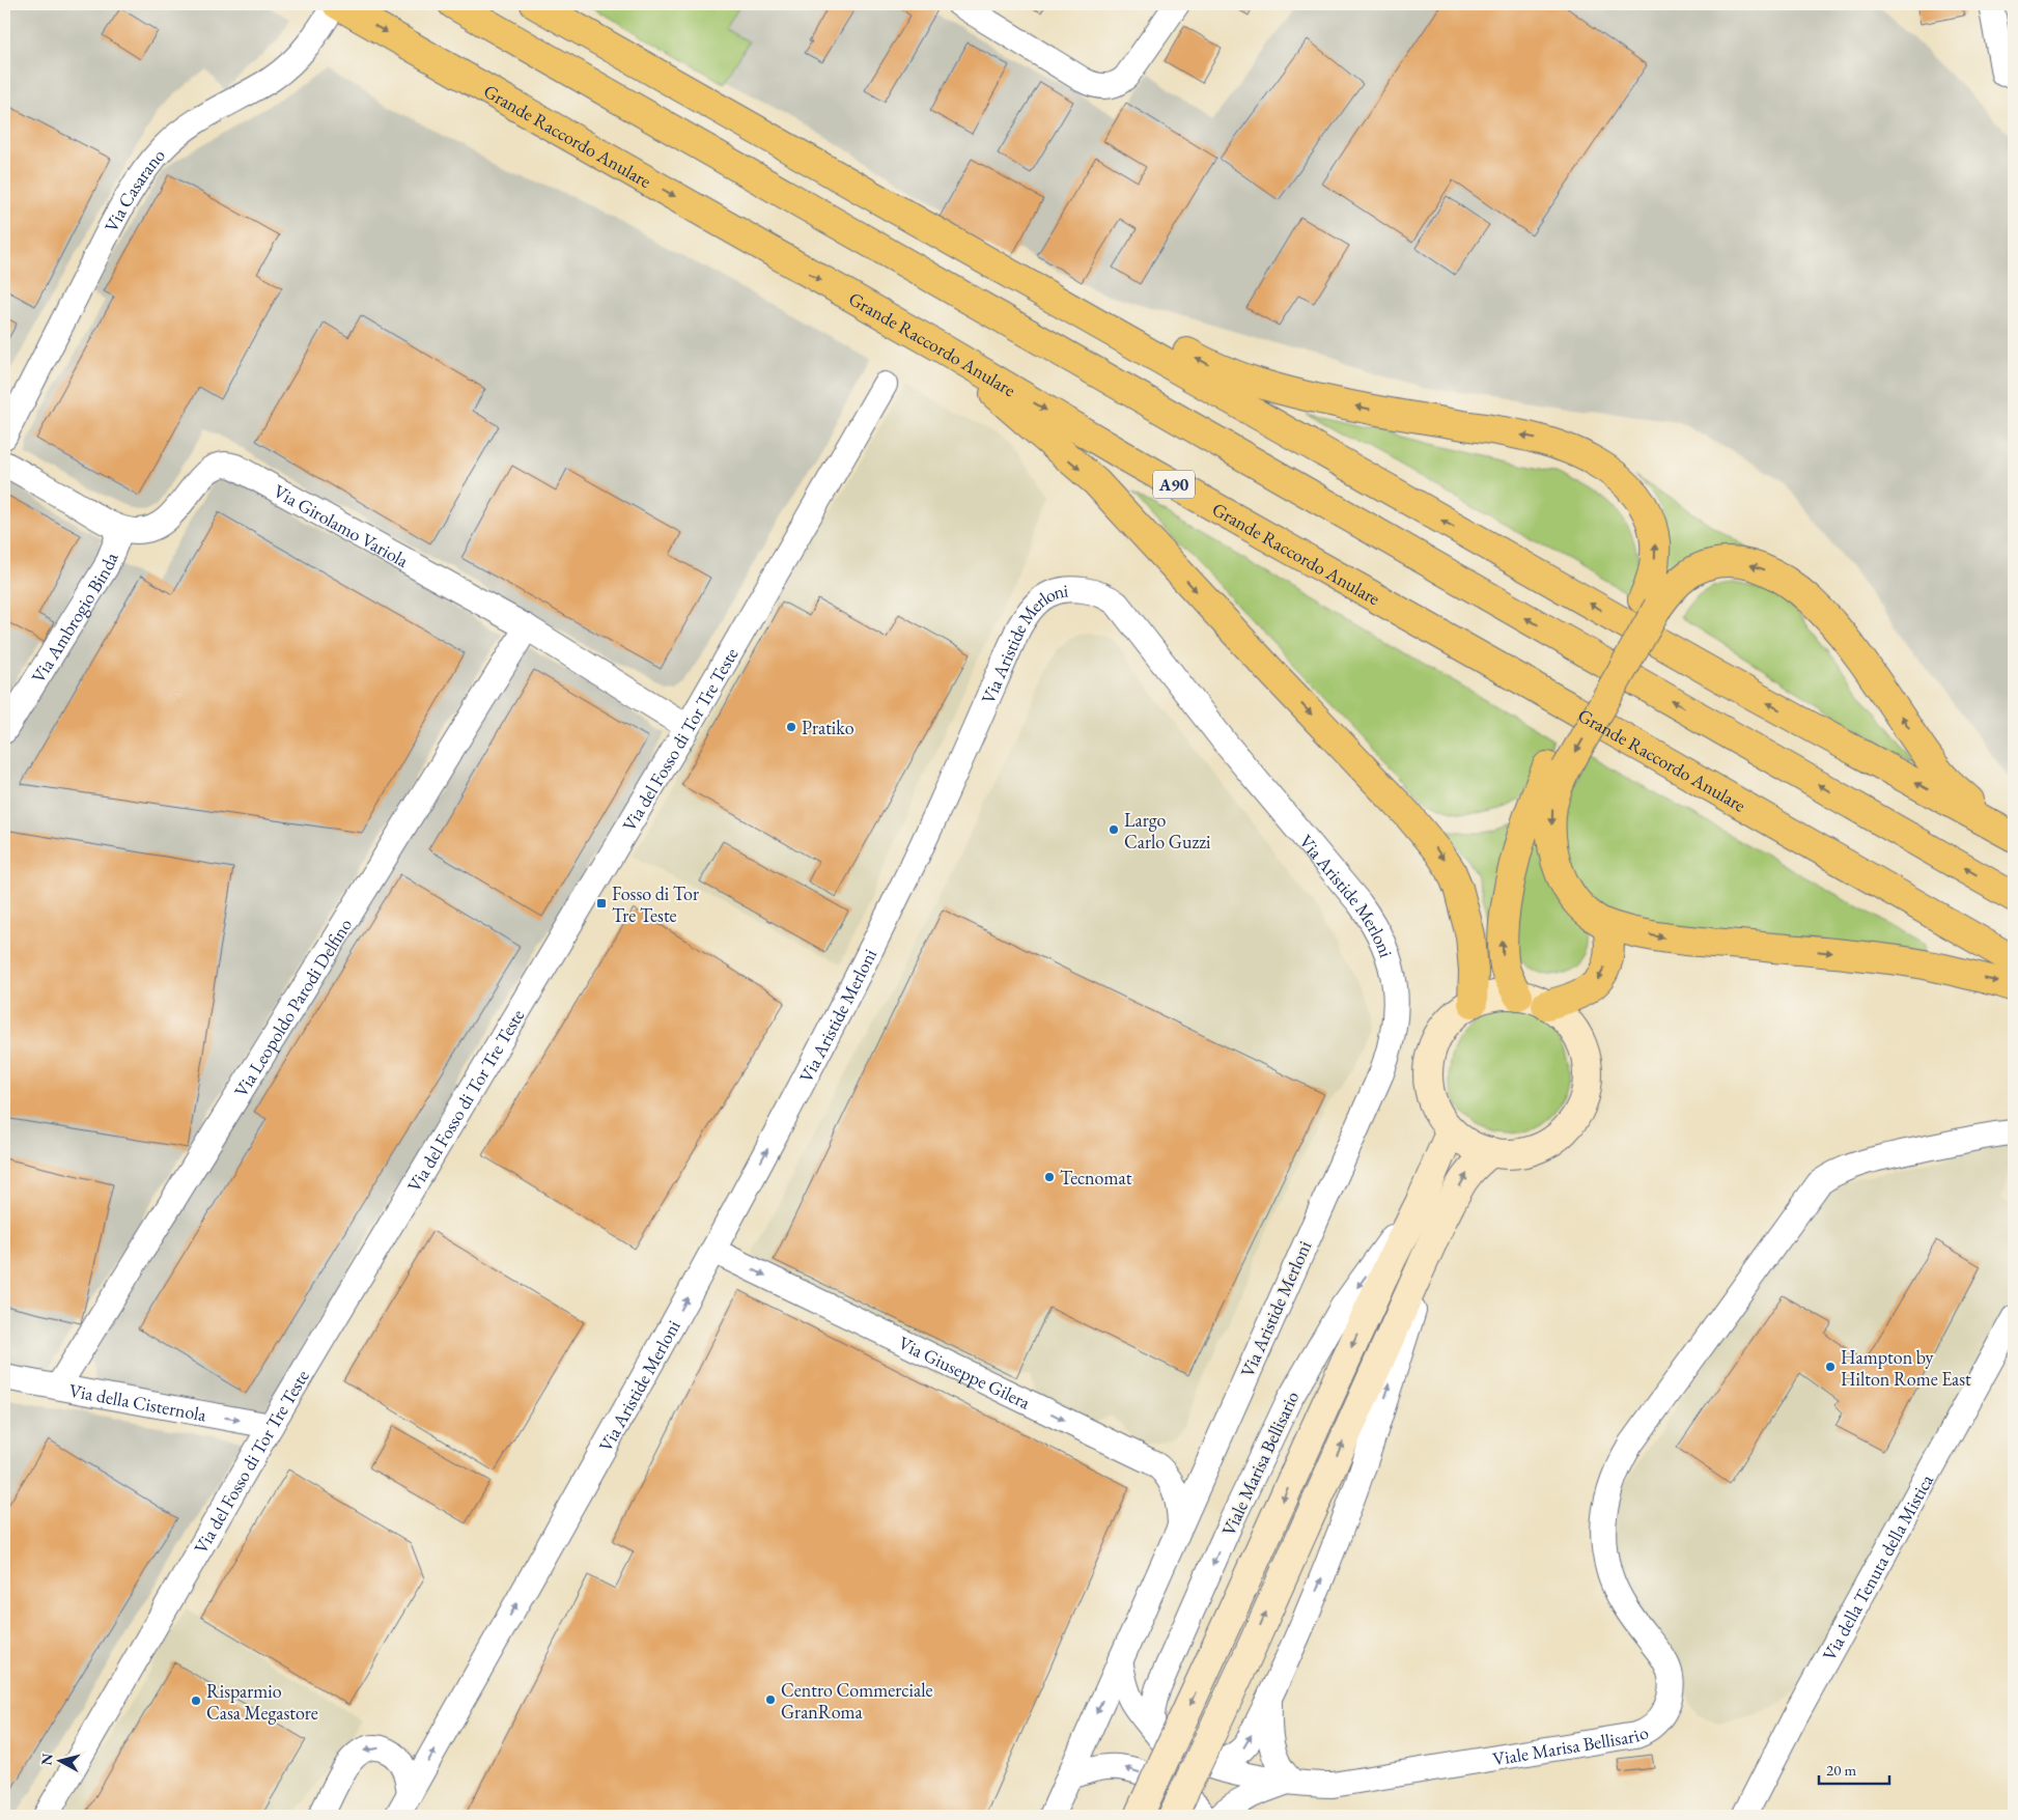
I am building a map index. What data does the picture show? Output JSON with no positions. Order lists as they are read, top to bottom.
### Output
{
  "streets": {
    "highway": ["Grande Raccordo Anulare", "A90"],
    "main road": ["Viale Marisa Bellisario"],
    "street": [
      "Via Casarano",
      "Via Girolamo Variola",
      "Via Ambrogio Binda",
      "Via Aristide Merloni",
      "Via del Fosso di Tor Tre Teste",
      "Via Leopoldo Parodi Delfino",
      "Via Giuseppe Gilera",
      "Via della Cisternola",
      "Via della Tenuta della Mistica"
    ]
  },
  "crossings": [
    ["Grande Raccordo Anulare", "Via Casarano"],
    ["Via Girolamo Variola", "Via Ambrogio Binda"],
    ["Via Girolamo Variola", "Via del Fosso di Tor Tre Teste"],
    ["Via Girolamo Variola", "Via Leopoldo Parodi Delfino"],
    ["Via Aristide Merloni", "Via Giuseppe Gilera"],
    ["Via del Fosso di Tor Tre Teste", "Via della Cisternola"],
    ["Via Leopoldo Parodi Delfino", "Via della Cisternola"]
  ],
  "one_way": ["Via Giuseppe Gilera", "Via della Cisternola"],
  "places": {
    "other": [
      "Pratiko",
      "Largo Carlo Guzzi",
      "Tecnomat",
      "Hampton by Hilton Rome East",
      "Centro Commerciale GranRoma",
      "Risparmio Casa Megastore"
    ],
    "transit": ["Fosso di Tor Tre Teste"]
  },
  "scale_bar": "20 m",
  "north": "left"
}
